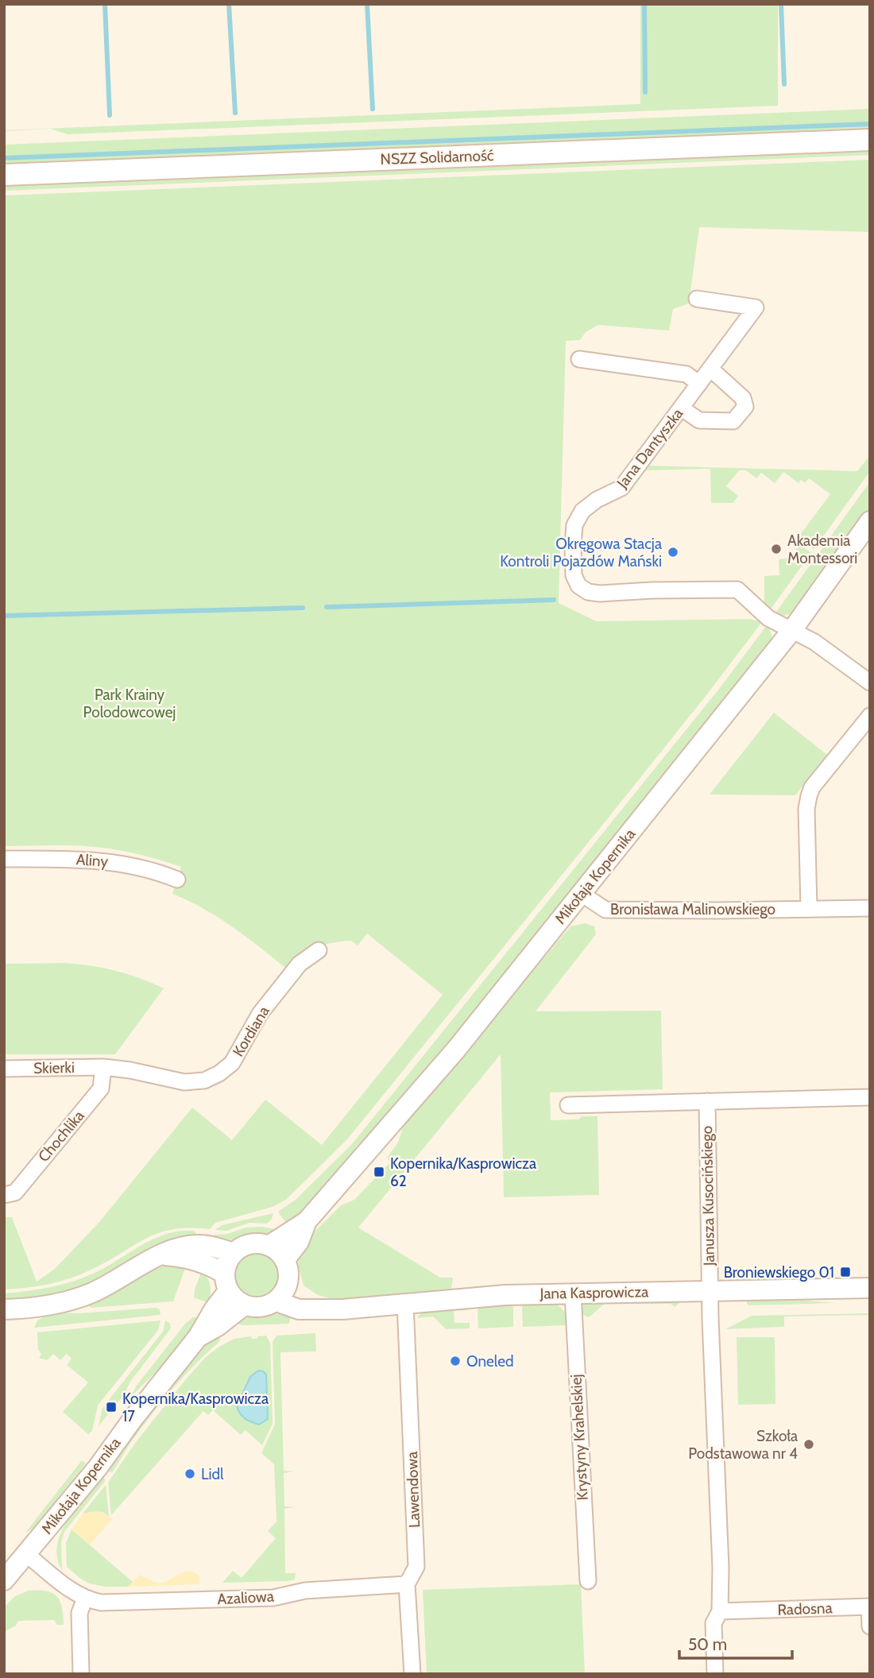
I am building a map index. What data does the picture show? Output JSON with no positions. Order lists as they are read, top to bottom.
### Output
{
  "streets": {
    "main road": ["NSZZ Solidarność"],
    "street": [
      "Jana Dantyszka",
      "Aliny",
      "Mikołaja Kopernika",
      "Bronisława Malinowskiego",
      "Kordiana",
      "Skierki",
      "Chochlika",
      "Janusza Kusocińskiego",
      "Jana Kasprowicza",
      "Krystyny Krahelskiej",
      "Lawendowa",
      "Azaliowa",
      "Radosna"
    ]
  },
  "crossings": [
    ["Jana Dantyszka", "Mikołaja Kopernika"],
    ["Mikołaja Kopernika", "Bronisława Malinowskiego"],
    ["Mikołaja Kopernika", "Jana Kasprowicza"],
    ["Mikołaja Kopernika", "Azaliowa"],
    ["Kordiana", "Skierki"],
    ["Kordiana", "Chochlika"],
    ["Skierki", "Chochlika"],
    ["Janusza Kusocińskiego", "Jana Kasprowicza"],
    ["Janusza Kusocińskiego", "Radosna"],
    ["Jana Kasprowicza", "Krystyny Krahelskiej"],
    ["Jana Kasprowicza", "Lawendowa"],
    ["Lawendowa", "Azaliowa"]
  ],
  "parks": ["Park Krainy Polodowcowej"],
  "places": {
    "other": [
      "Akademia Montessori",
      "Okręgowa Stacja Kontroli Pojazdów Mański",
      "Oneled",
      "Szkoła Podstawowa nr 4",
      "Lidl"
    ],
    "transit": ["Kopernika/Kasprowicza 62", "Broniewskiego 01", "Kopernika/Kasprowicza 17"]
  },
  "scale_bar": "50 m"
}
